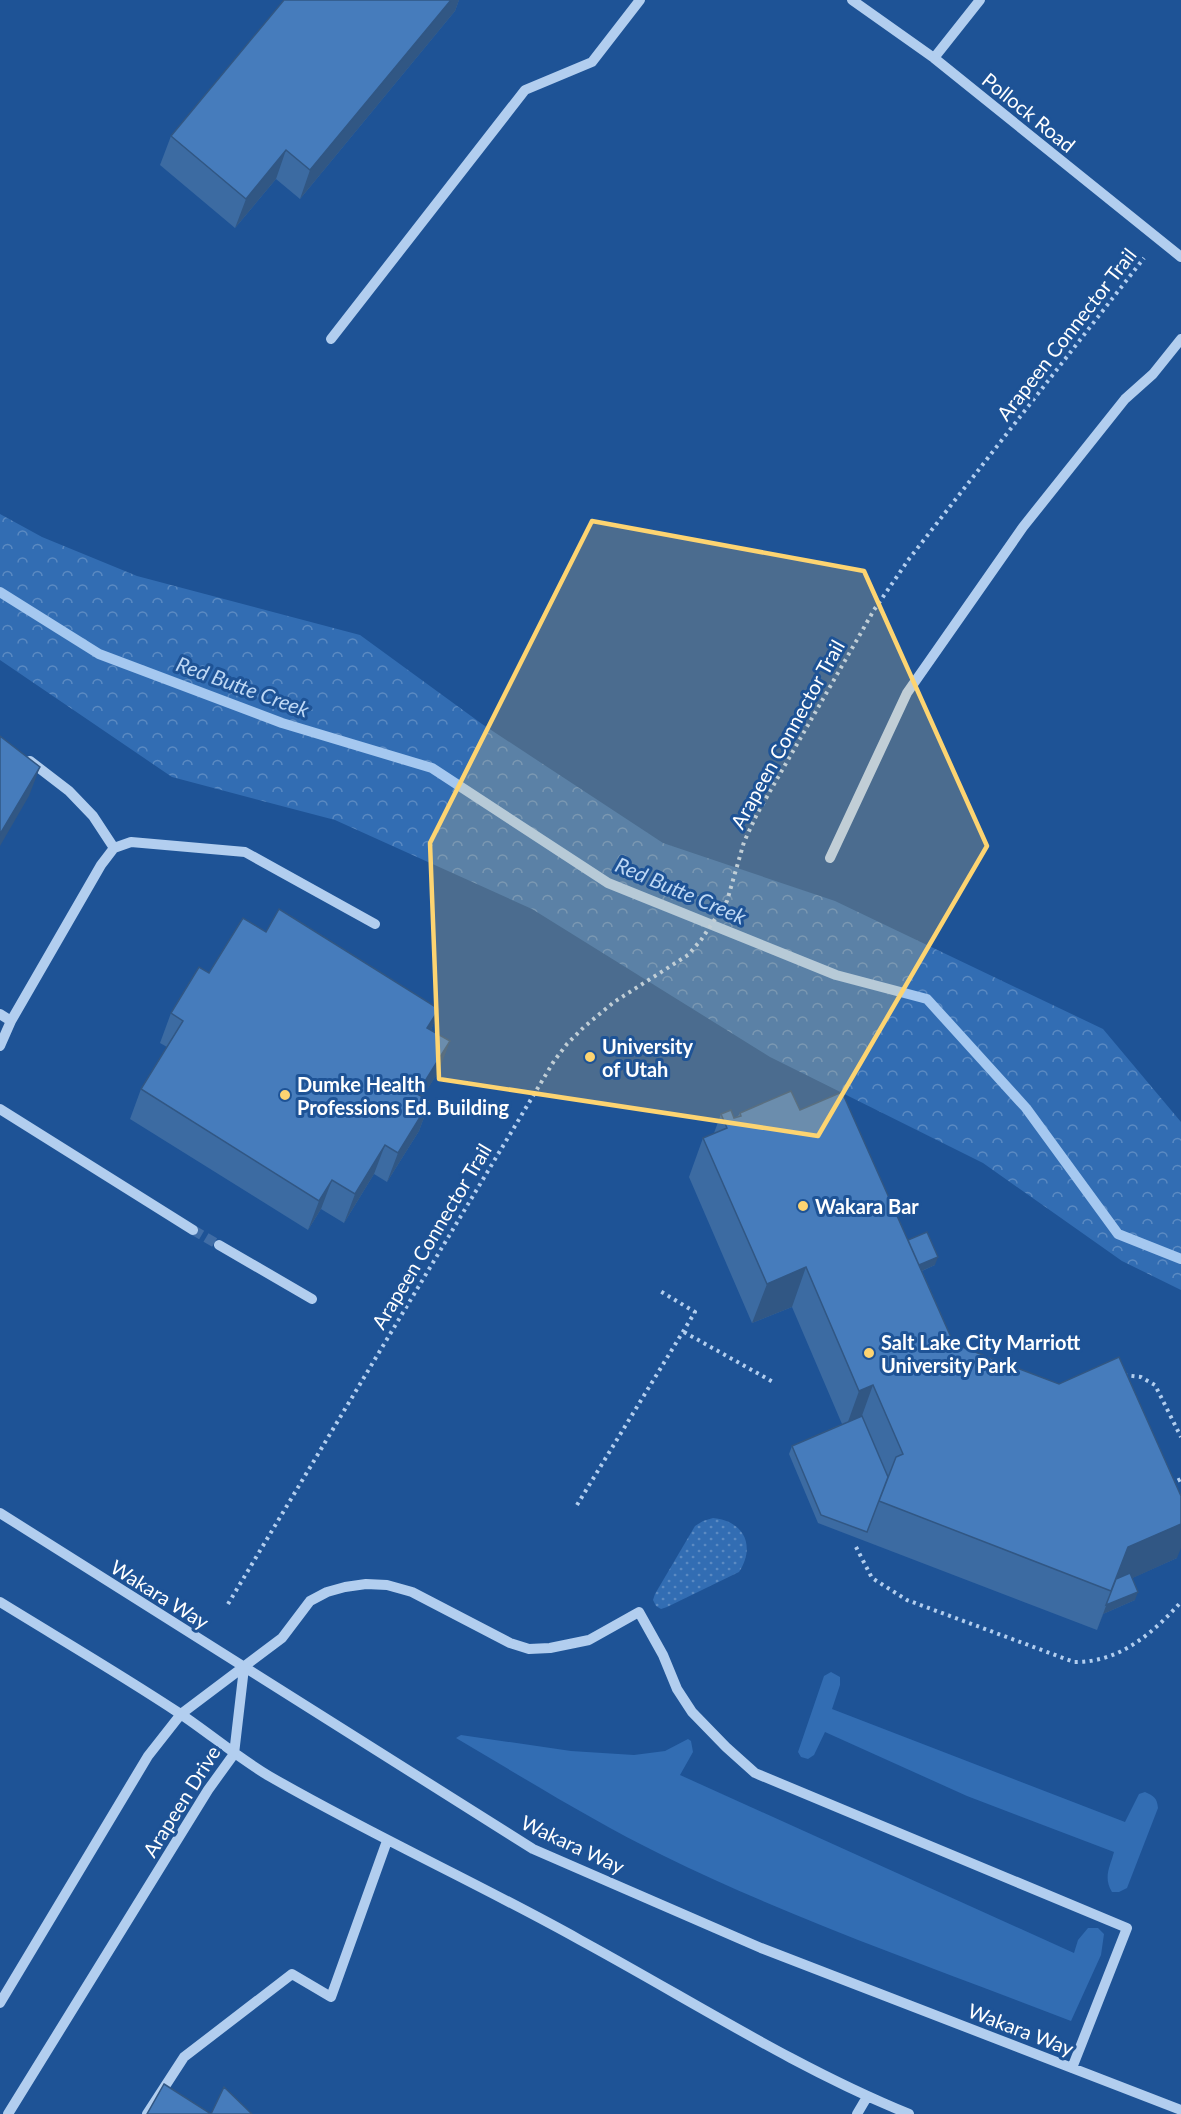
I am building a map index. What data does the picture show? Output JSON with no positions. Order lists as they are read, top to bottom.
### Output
{
  "streets": {
    "street": ["Pollock Road", "Wakara Way", "Arapeen Drive"],
    "path": ["Arapeen Connector Trail"]
  },
  "crossings": [
    ["Pollock Road", "Arapeen Connector Trail"],
    ["Wakara Way", "Arapeen Drive"]
  ],
  "water": ["Red Butte Creek"],
  "places": [
    "University of Utah",
    "Dumke Health Professions Ed. Building",
    "Wakara Bar",
    "Salt Lake City Marriott University Park"
  ]
}
